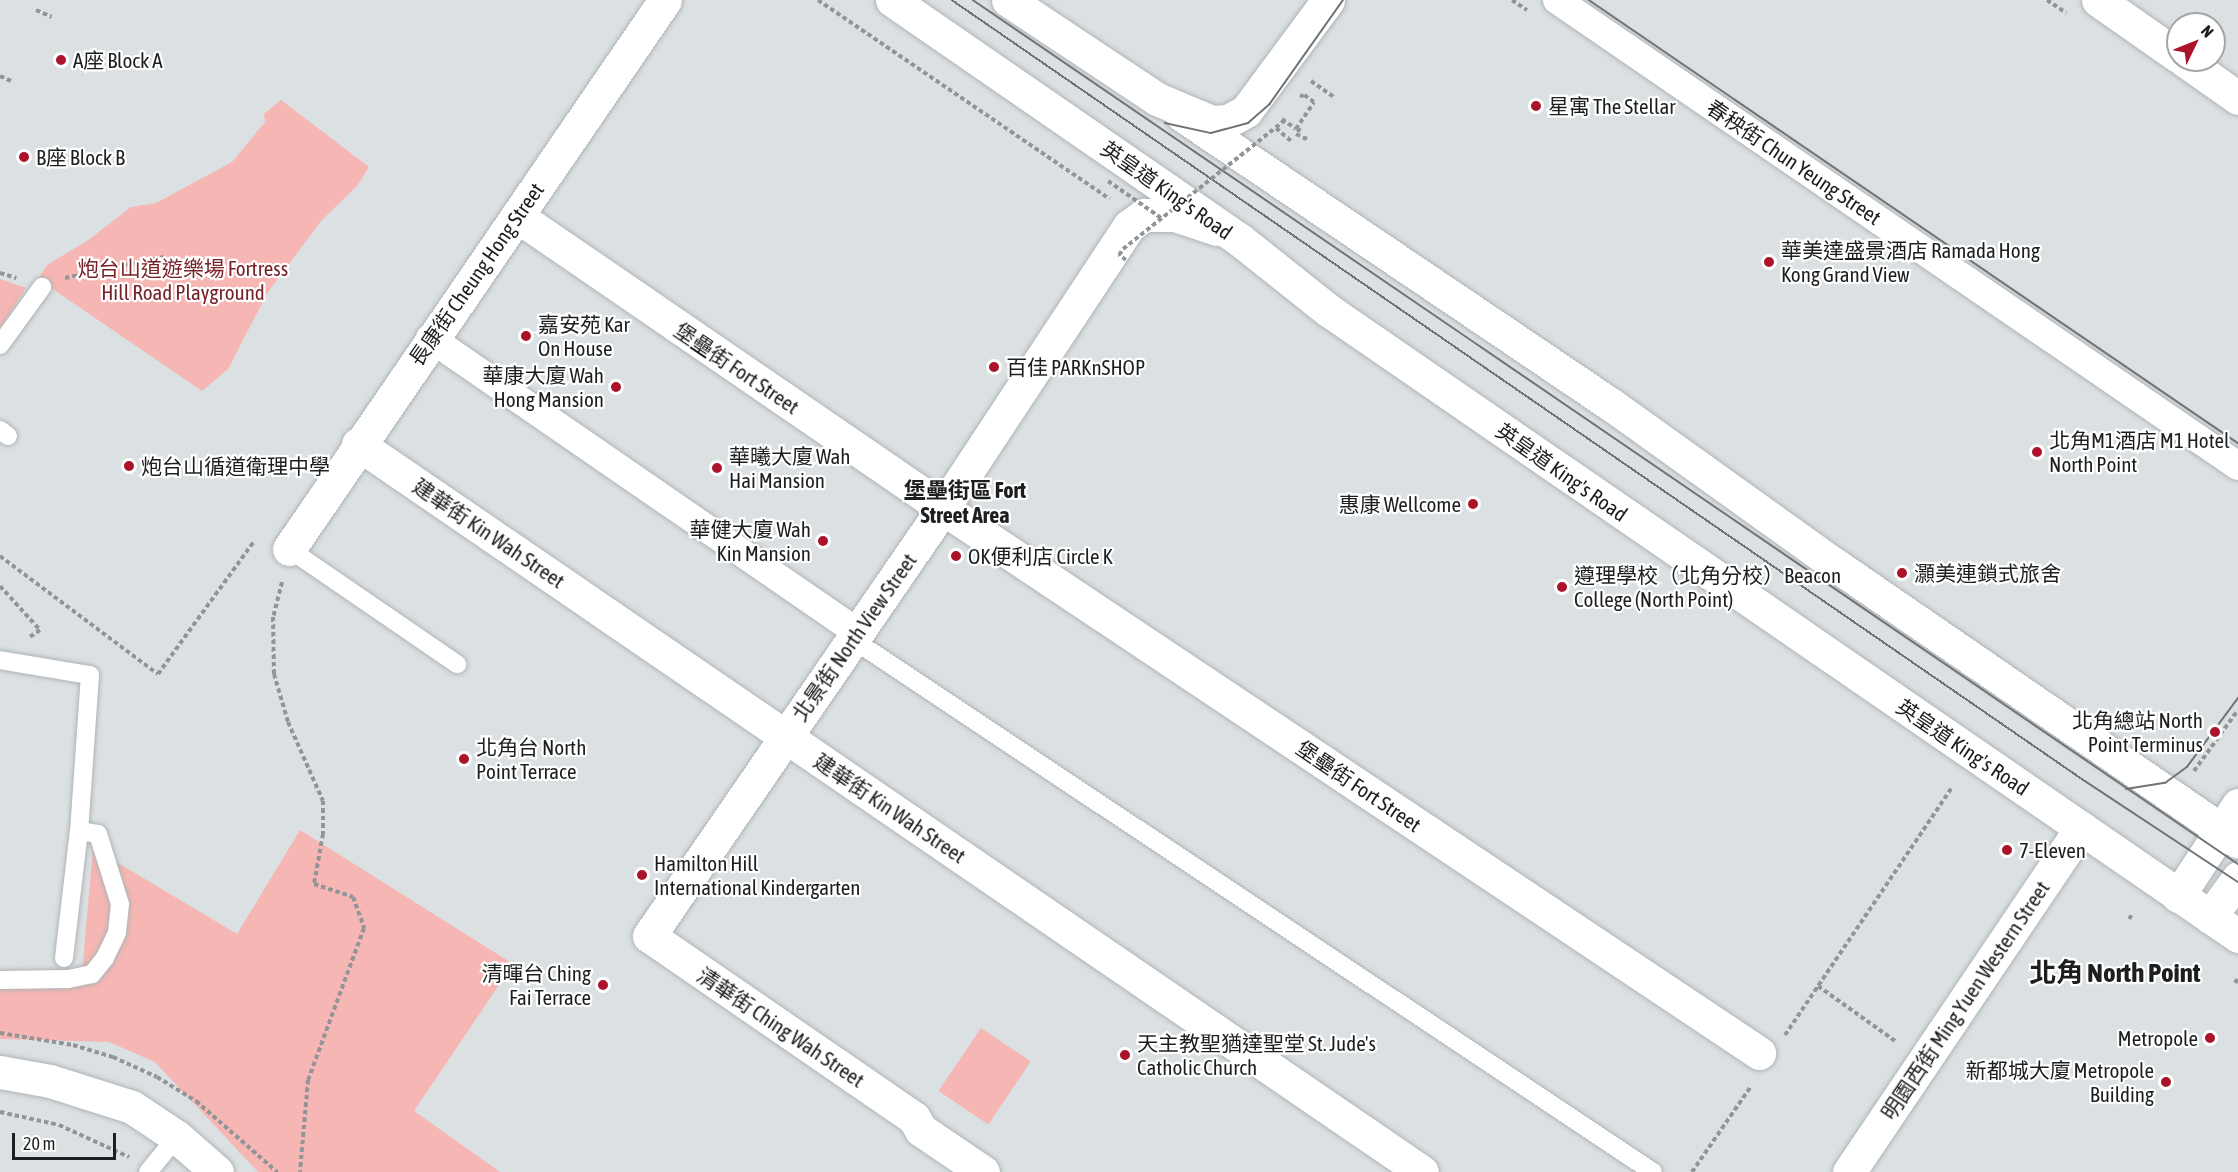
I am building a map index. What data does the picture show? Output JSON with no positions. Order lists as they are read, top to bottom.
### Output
{
  "streets": {
    "main road": [
      "英皇道 King's Road",
      "長康街 Cheung Hong Street",
      "堡壘街 Fort Street",
      "建華街 Kin Wah Street",
      "北景街 North View Street",
      "明園西街 Ming Yuen Western Street",
      "清華街 Ching Wah Street"
    ],
    "street": ["春秧街 Chun Yeung Street"]
  },
  "crossings": [
    ["英皇道 King's Road", "北景街 North View Street"],
    ["英皇道 King's Road", "明園西街 Ming Yuen Western Street"],
    ["長康街 Cheung Hong Street", "堡壘街 Fort Street"],
    ["長康街 Cheung Hong Street", "建華街 Kin Wah Street"],
    ["堡壘街 Fort Street", "北景街 North View Street"],
    ["建華街 Kin Wah Street", "北景街 North View Street"],
    ["北景街 North View Street", "清華街 Ching Wah Street"]
  ],
  "districts": ["堡壘街區 Fort Street Area", "北角 North Point"],
  "parks": ["炮台山道遊樂場 Fortress Hill Road Playground"],
  "places": [
    "A座 Block A",
    "星寓 The Stellar",
    "B座 Block B",
    "華美達盛景酒店 Ramada Hong Kong Grand View",
    "嘉安苑 Kar On House",
    "百佳 PARKnSHOP",
    "華康大廈 Wah Hong Mansion",
    "北角M1酒店 M1 Hotel North Point",
    "炮台山循道衛理中學",
    "華曦大廈 Wah Hai Mansion",
    "惠康 Wellcome",
    "華健大廈 Wah Kin Mansion",
    "OK便利店 Circle K",
    "灝美連鎖式旅舍",
    "遵理學校（北角分校）Beacon College (North Point)",
    "北角總站 North Point Terminus",
    "北角台 North Point Terrace",
    "7-Eleven",
    "Hamilton Hill International Kindergarten",
    "清暉台 Ching Fai Terrace",
    "Metropole",
    "天主教聖猶達聖堂 St. Jude's Catholic Church",
    "新都城大廈 Metropole Building"
  ],
  "scale_bar": "20 m",
  "north": "top right"
}
